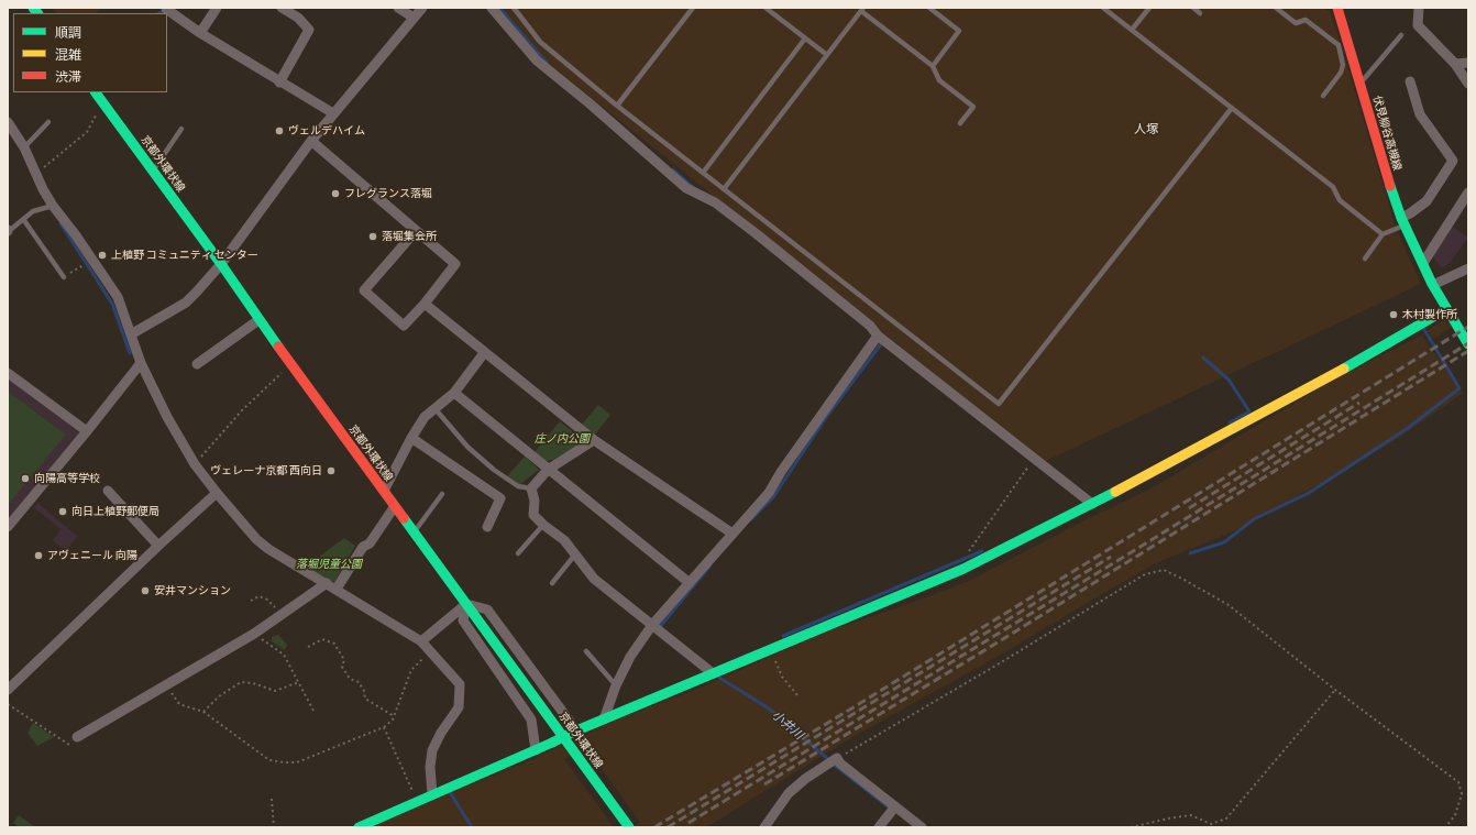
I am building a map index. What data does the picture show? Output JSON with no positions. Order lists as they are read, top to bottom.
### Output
{
  "streets": {
    "main road": ["伏見柳谷高槻線", "京都外環状線"]
  },
  "districts": ["人塚"],
  "water": ["小井川"],
  "parks": ["庄ノ内公園", "落堀児童公園"],
  "places": [
    "ヴェルデハイム",
    "フレグランス落堀",
    "落堀集会所",
    "上植野 コミュニティ センター",
    "木村製作所",
    "ヴェレーナ京都 西向日",
    "向陽高等学校",
    "向日上植野郵便局",
    "アヴェニール 向陽",
    "安井マンション"
  ],
  "legend": ["順調", "混雑", "渋滞"]
}
